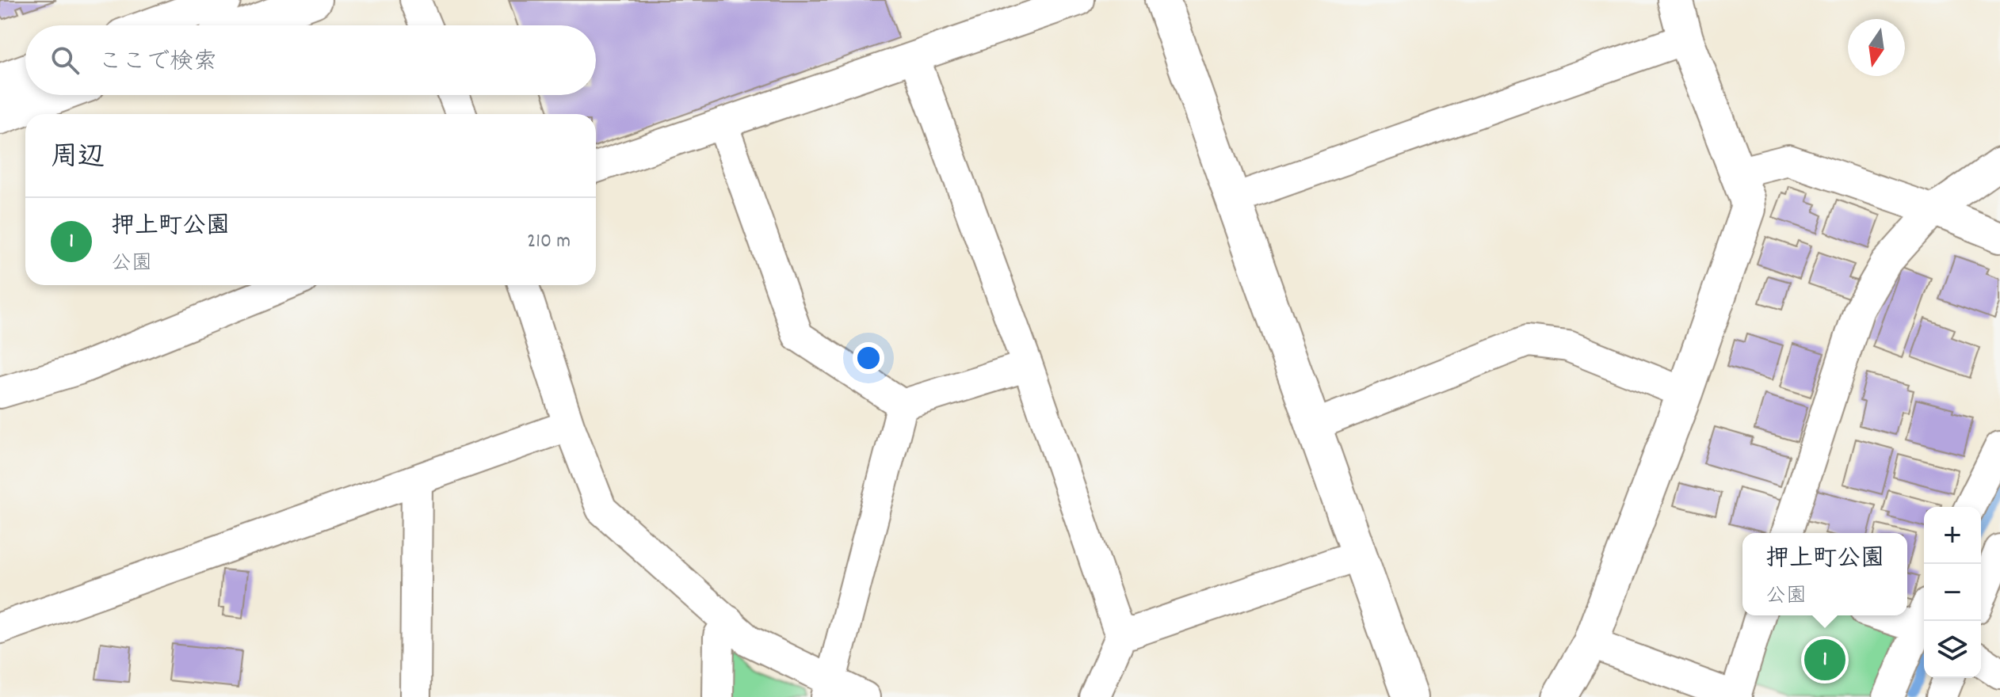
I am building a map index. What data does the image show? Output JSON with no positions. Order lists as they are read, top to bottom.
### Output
{
  "north": "bottom",
  "page": {
    "search": "ここで検索",
    "heading": "周辺",
    "list": [
      {
        "mark": "1",
        "name": "押上町公園",
        "note": "公園",
        "value": "210 m"
      }
    ],
    "map_buttons": ["+", "−"],
    "popup": ["押上町公園", "公園"],
    "pins": "1"
  }
}
